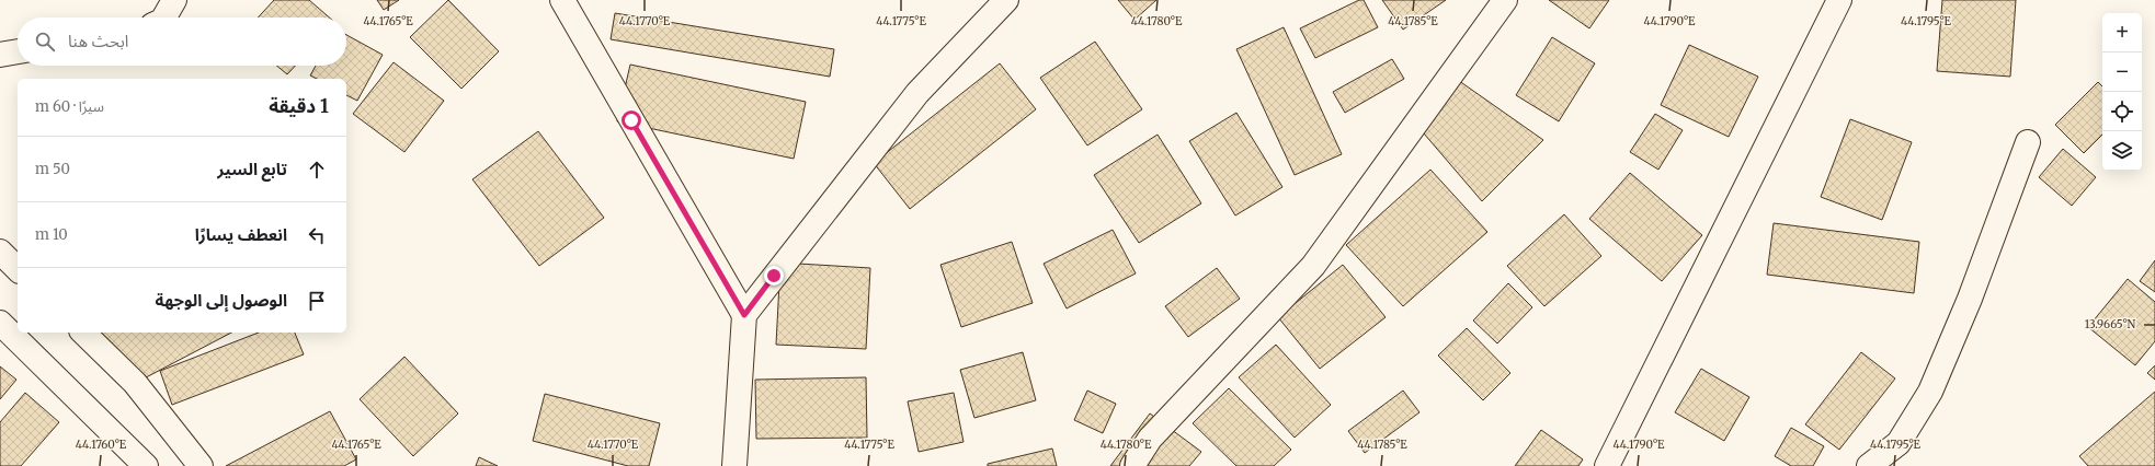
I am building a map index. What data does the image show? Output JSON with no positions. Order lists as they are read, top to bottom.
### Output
{
  "page": {
    "map_buttons": ["+", "−"],
    "search": "ابحث هنا",
    "heading": ["1 دقيقة", "سيرًا · 60 m"],
    "list": [
      ["تابع السير", "50 m"],
      ["انعطف يسارًا", "10 m"],
      "الوصول إلى الوجهة"
    ]
  },
  "coordinates": [
    "44.1765°E",
    "44.1770°E",
    "44.1775°E",
    "44.1780°E",
    "44.1785°E",
    "44.1790°E",
    "44.1795°E",
    "13.9665°N",
    "44.1760°E"
  ]
}
